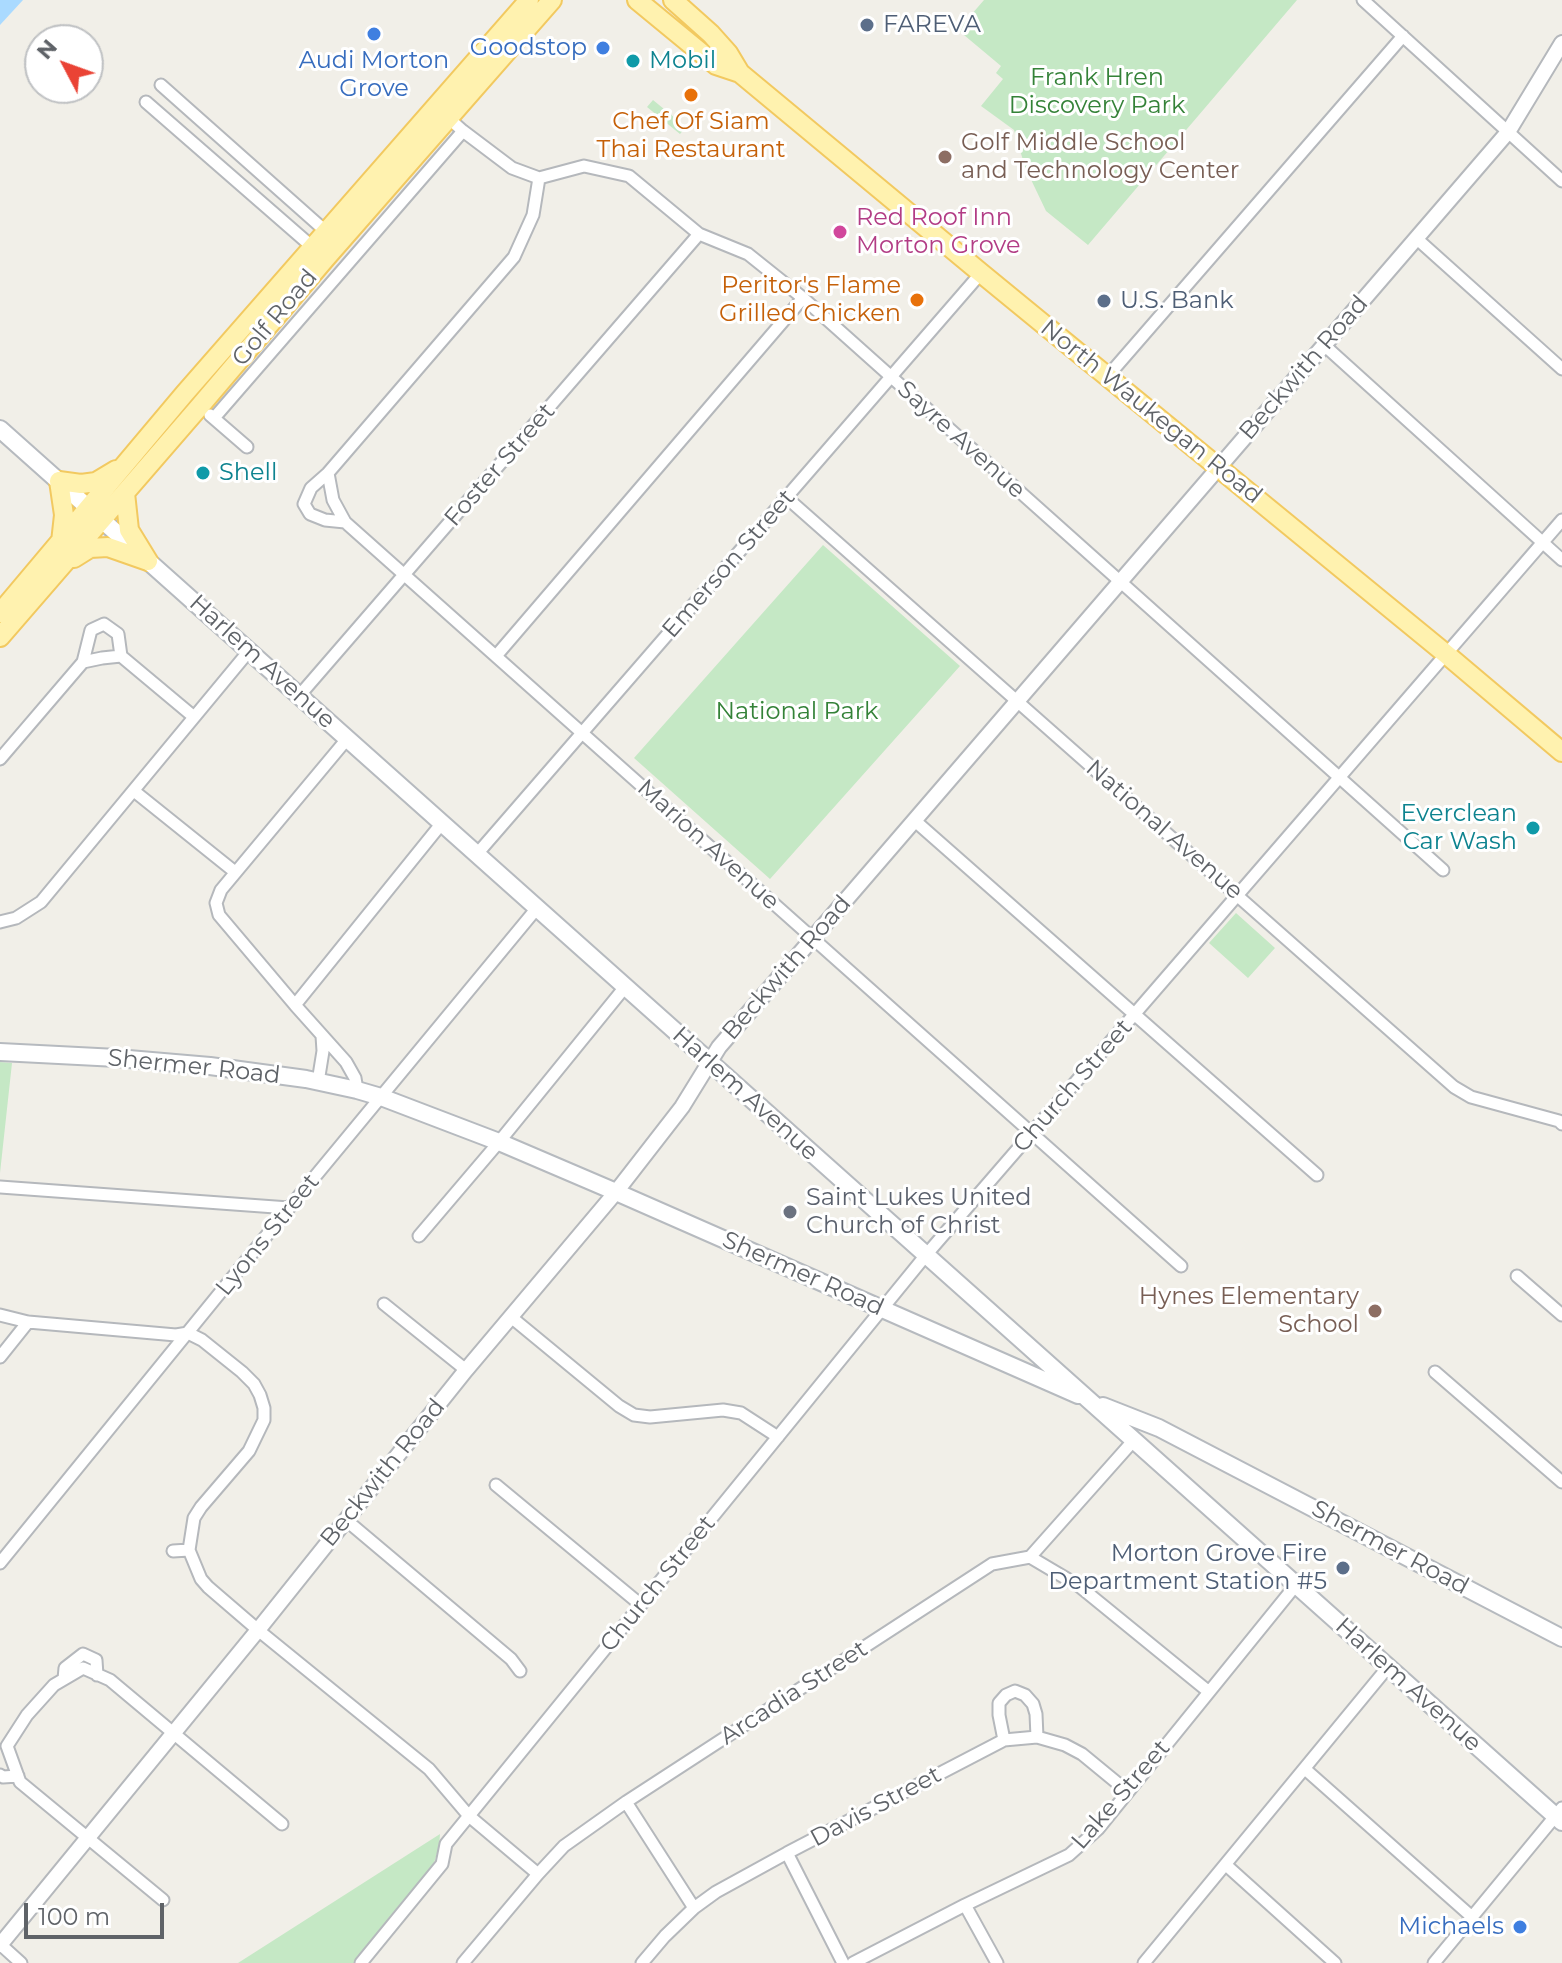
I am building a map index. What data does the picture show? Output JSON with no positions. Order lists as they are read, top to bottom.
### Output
{
  "streets": {
    "main road": [
      "Golf Road",
      "North Waukegan Road",
      "Harlem Avenue",
      "Shermer Road"
    ],
    "street": [
      "Beckwith Road",
      "Sayre Avenue",
      "Foster Street",
      "Emerson Street",
      "National Avenue",
      "Marion Avenue",
      "Church Street",
      "Lyons Street",
      "Arcadia Street",
      "Lake Street",
      "Davis Street"
    ]
  },
  "crossings": [
    ["Golf Road", "Harlem Avenue"],
    ["Beckwith Road", "North Waukegan Road"],
    ["Beckwith Road", "Sayre Avenue"],
    ["Beckwith Road", "Harlem Avenue"],
    ["Beckwith Road", "National Avenue"],
    ["Beckwith Road", "Marion Avenue"],
    ["Beckwith Road", "Shermer Road"],
    ["North Waukegan Road", "Emerson Street"],
    ["North Waukegan Road", "Church Street"],
    ["Sayre Avenue", "Foster Street"],
    ["Sayre Avenue", "Emerson Street"],
    ["Sayre Avenue", "Church Street"],
    ["Foster Street", "Harlem Avenue"],
    ["Foster Street", "Marion Avenue"],
    ["Emerson Street", "Harlem Avenue"],
    ["Emerson Street", "National Avenue"],
    ["Emerson Street", "Marion Avenue"],
    ["Harlem Avenue", "Shermer Road"],
    ["Harlem Avenue", "Church Street"],
    ["Harlem Avenue", "Lyons Street"],
    ["Harlem Avenue", "Lake Street"],
    ["National Avenue", "Church Street"],
    ["Marion Avenue", "Church Street"],
    ["Shermer Road", "Church Street"],
    ["Shermer Road", "Lyons Street"],
    ["Lake Street", "Davis Street"]
  ],
  "parks": ["Frank Hren Discovery Park", "National Park"],
  "places": [
    "FAREVA",
    "Audi Morton Grove",
    "Goodstop",
    "Mobil",
    "Chef Of Siam Thai Restaurant",
    "Golf Middle School and Technology Center",
    "Red Roof Inn Morton Grove",
    "Peritor's Flame Grilled Chicken",
    "U.S. Bank",
    "Shell",
    "Everclean Car Wash",
    "Saint Lukes United Church of Christ",
    "Hynes Elementary School",
    "Morton Grove Fire Department Station #5",
    "Michaels"
  ],
  "scale_bar": "100 m",
  "north": "top left"
}
